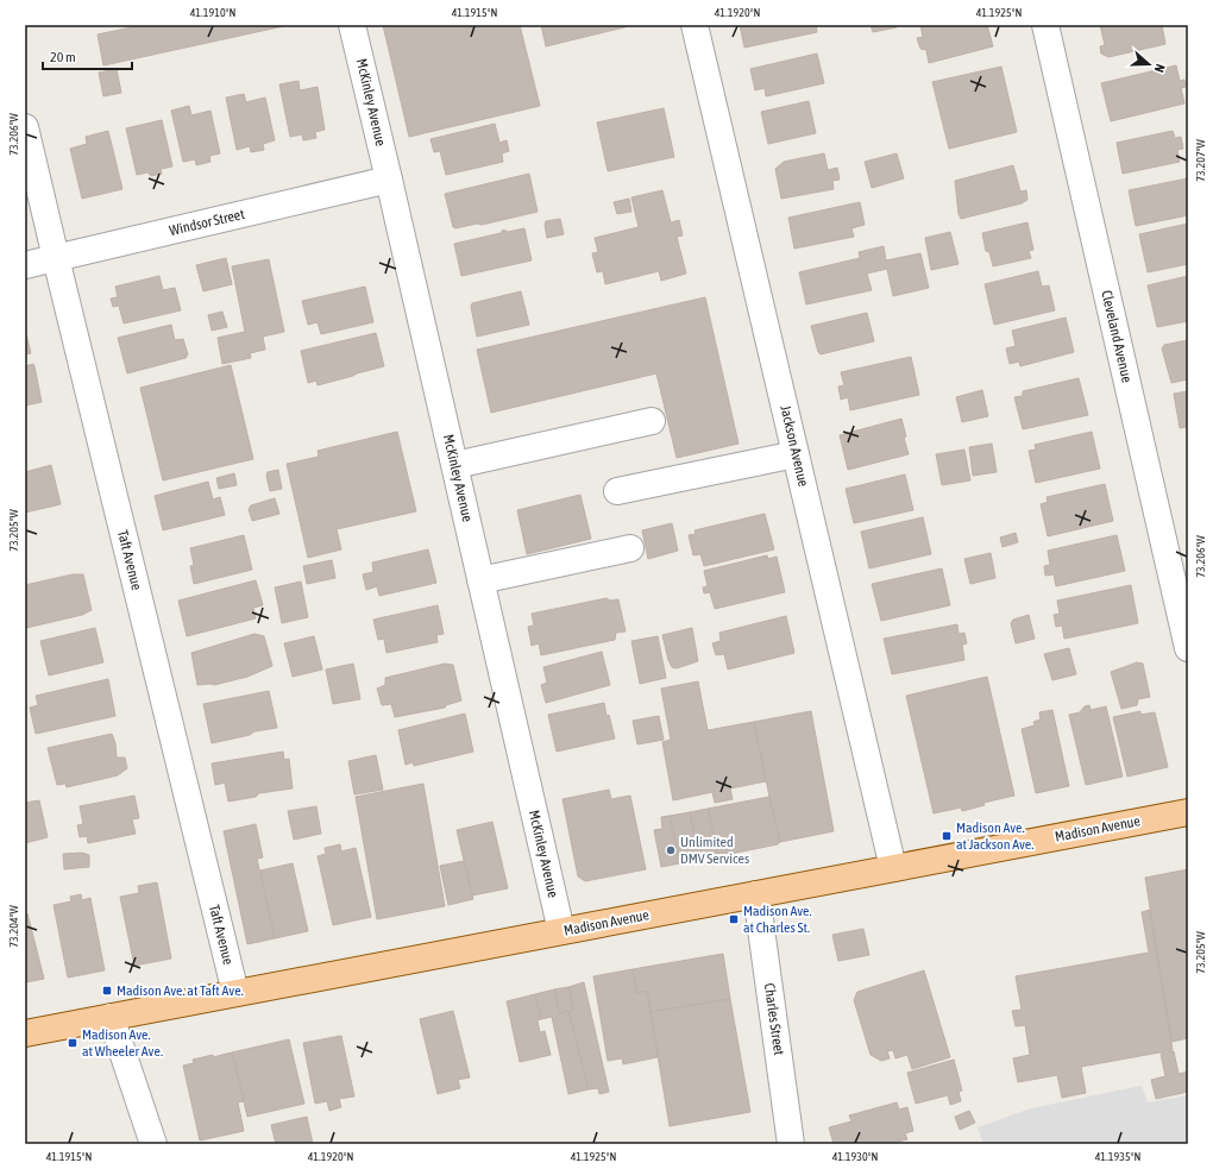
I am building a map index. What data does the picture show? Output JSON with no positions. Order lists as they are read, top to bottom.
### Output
{
  "streets": {
    "main road": ["Madison Avenue"],
    "street": [
      "McKinley Avenue",
      "Windsor Street",
      "Cleveland Avenue",
      "Jackson Avenue",
      "Taft Avenue",
      "Charles Street"
    ]
  },
  "crossings": [
    ["McKinley Avenue", "Windsor Street"],
    ["McKinley Avenue", "Madison Avenue"],
    ["Windsor Street", "Taft Avenue"],
    ["Jackson Avenue", "Madison Avenue"],
    ["Taft Avenue", "Madison Avenue"],
    ["Madison Avenue", "Charles Street"]
  ],
  "places": {
    "transit": [
      "Madison Ave. at Jackson Ave.",
      "Madison Ave. at Charles St.",
      "Madison Ave. at Taft Ave.",
      "Madison Ave. at Wheeler Ave."
    ],
    "other": ["Unlimited DMV Services"]
  },
  "scale_bar": "20 m",
  "north": "right",
  "coordinates": [
    "41.1910°N",
    "41.1915°N",
    "41.1920°N",
    "41.1925°N",
    "73.206°W",
    "73.207°W",
    "73.205°W",
    "73.204°W",
    "41.1930°N",
    "41.1935°N"
  ]
}
